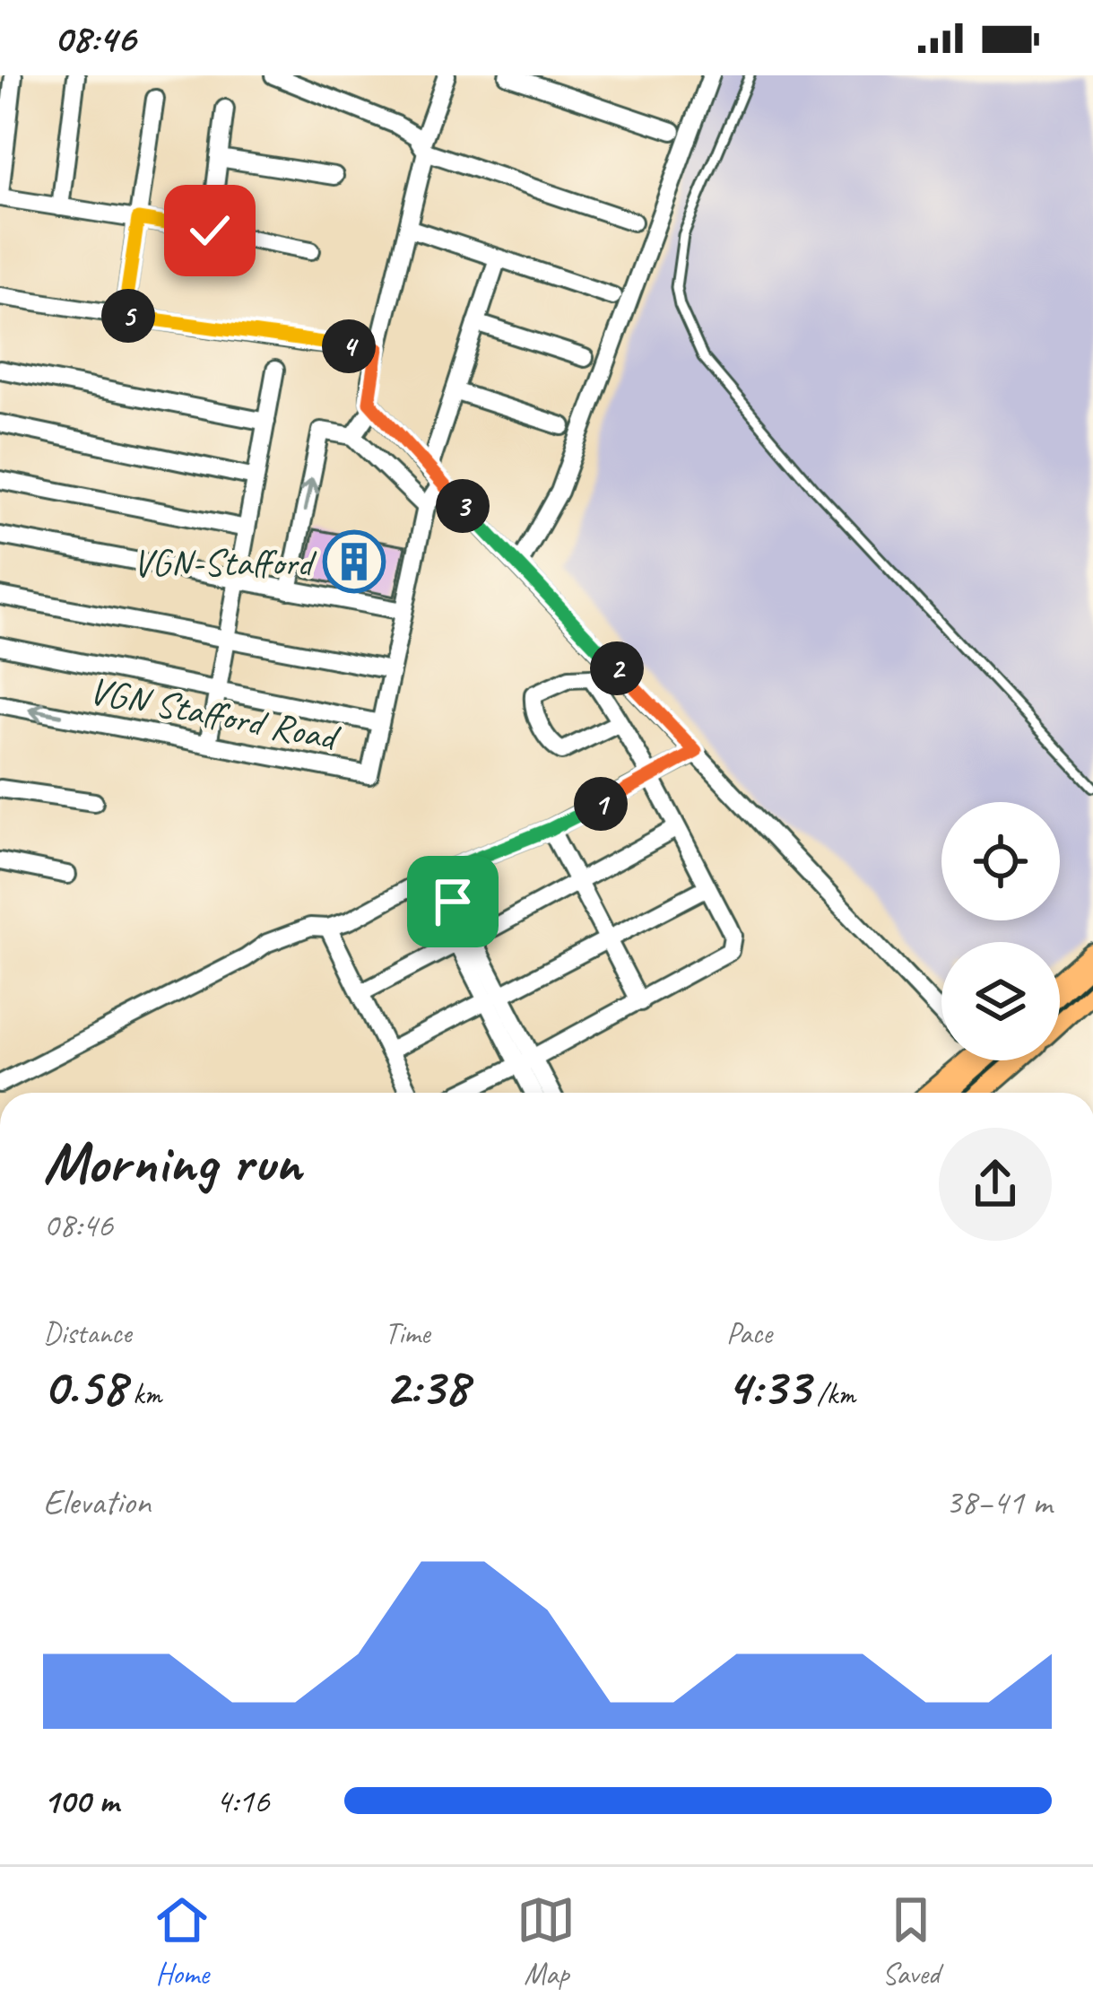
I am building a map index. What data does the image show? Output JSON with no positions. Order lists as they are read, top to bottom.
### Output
{
  "streets": {
    "street": ["VGN Stafford Road"]
  },
  "places": {
    "building": ["VGN-Stafford"]
  },
  "page": {
    "status": "08:46",
    "pins": [
      "5",
      "4",
      "3",
      "2",
      "1"
    ],
    "heading": ["Morning run", "08:46"],
    "stats": [
      ["Distance", "0.58 km"],
      ["Time", "2:38"],
      ["Pace", "4:33 /km"]
    ],
    "chart": ["Elevation", "38–41 m"],
    "list": [
      {
        "name": "100 m",
        "note": "4:16"
      }
    ],
    "tabs": ["Home", "Map", "Saved"]
  }
}
